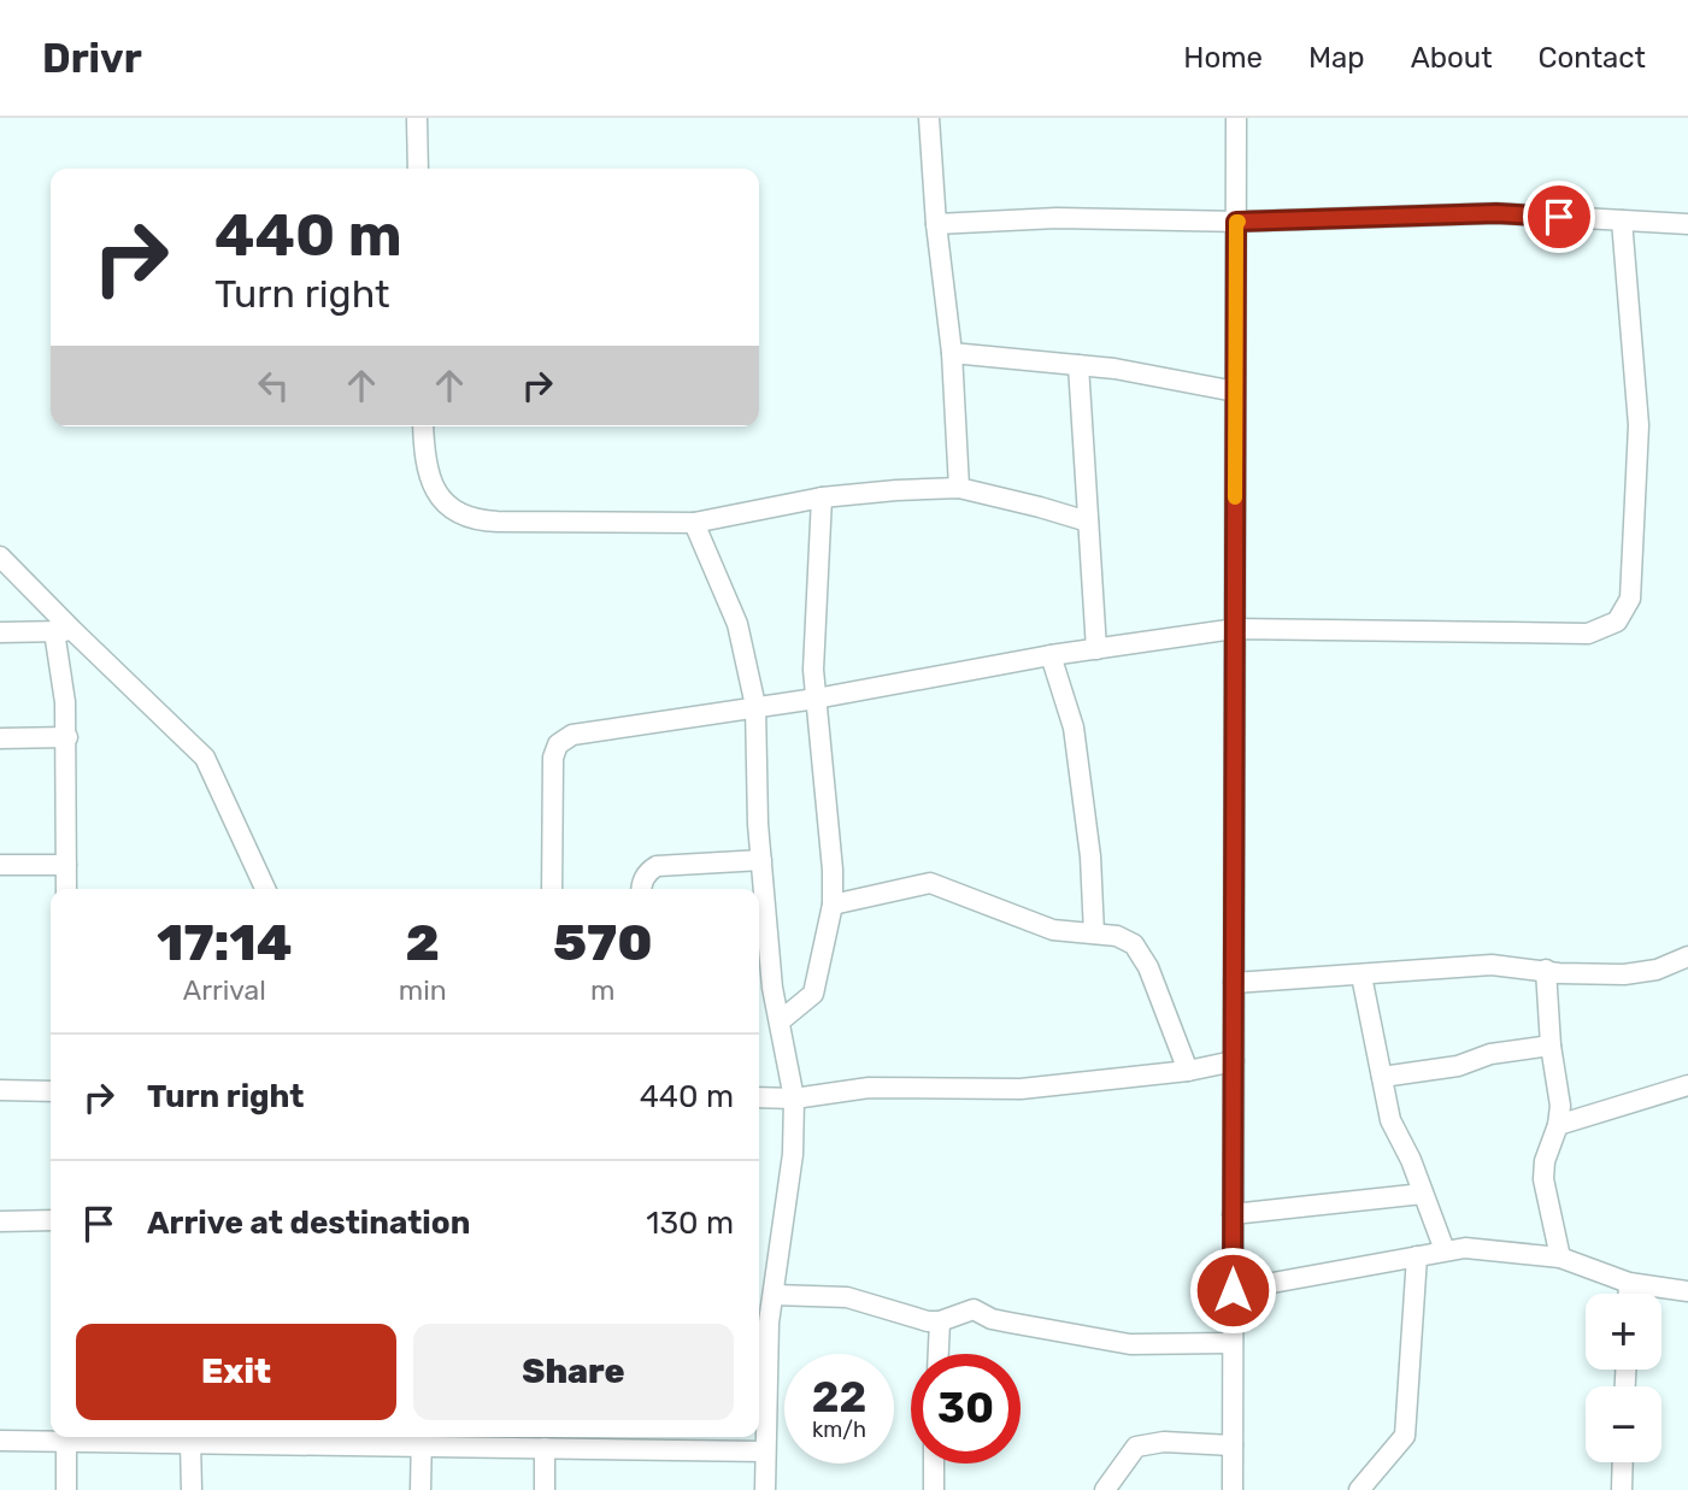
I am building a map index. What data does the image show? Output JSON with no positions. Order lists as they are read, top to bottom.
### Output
{
  "page": {
    "header": "Drivr",
    "nav": [
      "Home",
      "Map",
      "About",
      "Contact"
    ],
    "turn": ["440 m", "Turn right"],
    "eta": [
      "17:14",
      "Arrival",
      "2",
      "min",
      "570",
      "m"
    ],
    "list": [
      {
        "name": "Turn right",
        "value": "440 m"
      },
      {
        "name": "Arrive at destination",
        "value": "130 m"
      }
    ],
    "map_buttons": ["+", "−"],
    "buttons": ["Exit", "Share"],
    "speed": "22 km/h",
    "limit": "30"
  }
}
